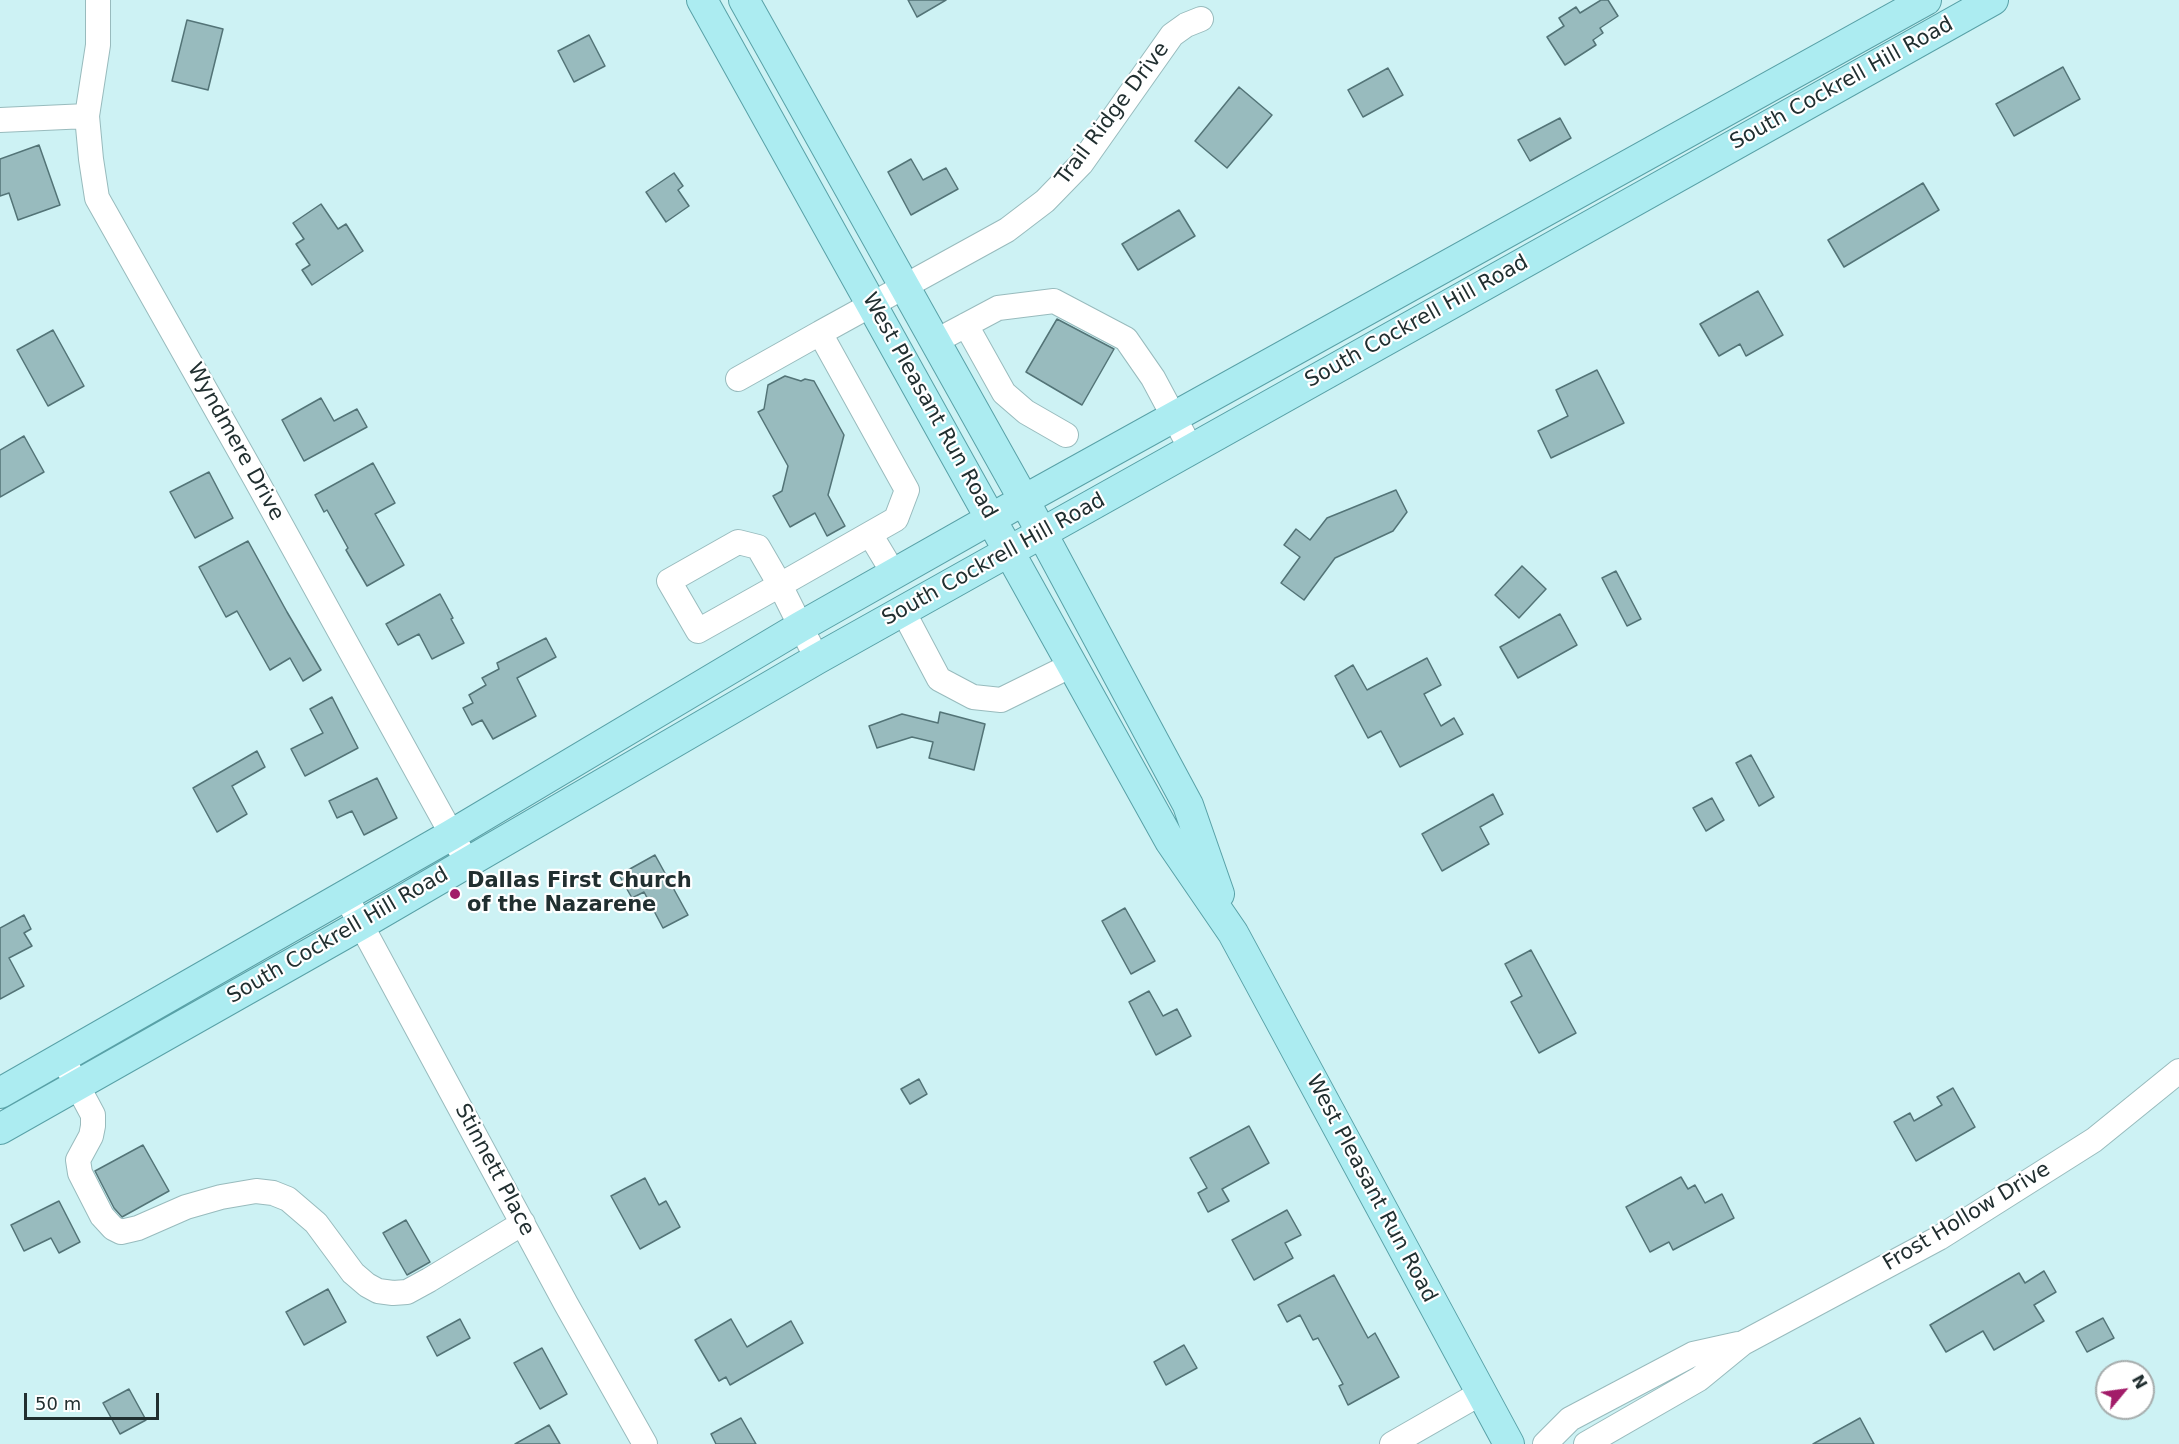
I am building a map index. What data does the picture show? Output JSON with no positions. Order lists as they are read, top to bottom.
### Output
{
  "streets": {
    "main road": ["South Cockrell Hill Road", "West Pleasant Run Road"],
    "street": [
      "Trail Ridge Drive",
      "Wyndmere Drive",
      "Stinnett Place",
      "Frost Hollow Drive"
    ]
  },
  "crossings": [
    ["South Cockrell Hill Road", "West Pleasant Run Road"],
    ["South Cockrell Hill Road", "Wyndmere Drive"],
    ["South Cockrell Hill Road", "Stinnett Place"],
    ["Trail Ridge Drive", "West Pleasant Run Road"]
  ],
  "places": ["Dallas First Church of the Nazarene"],
  "scale_bar": "50 m",
  "north": "top right"
}
